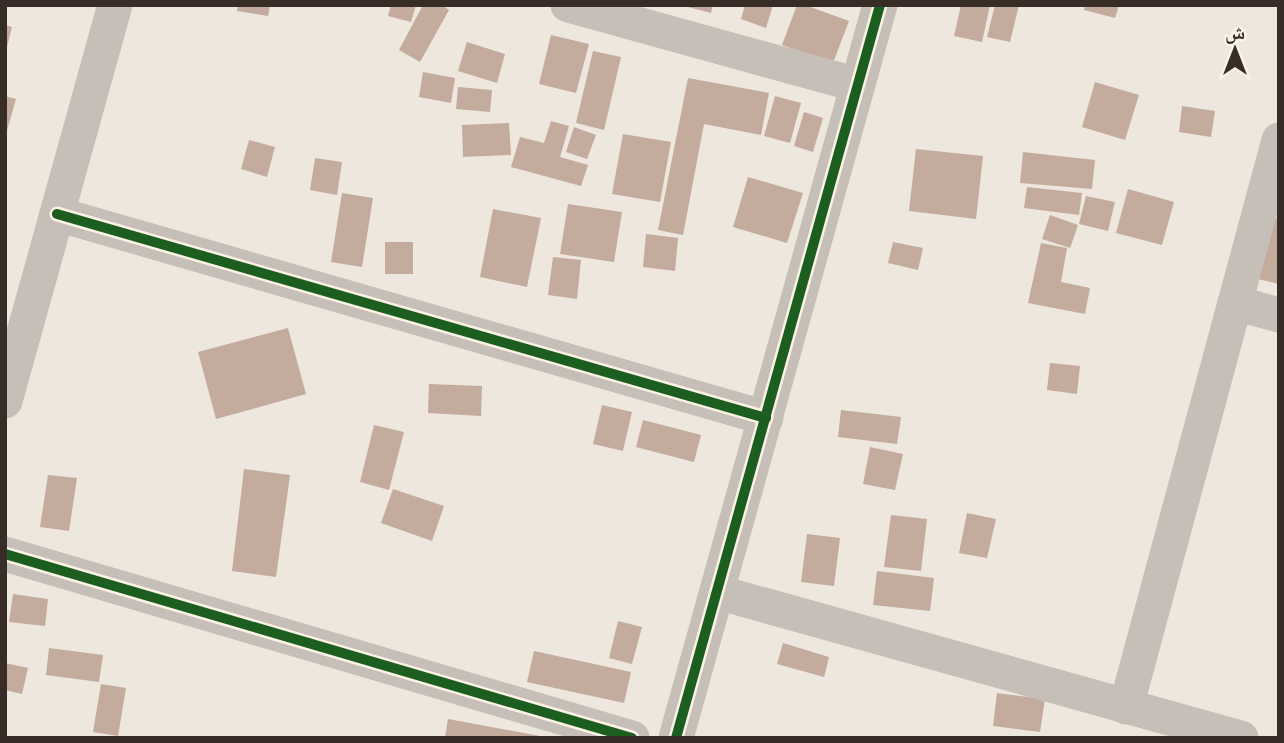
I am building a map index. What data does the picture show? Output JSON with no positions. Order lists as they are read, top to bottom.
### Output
{
  "north": "top"
}
